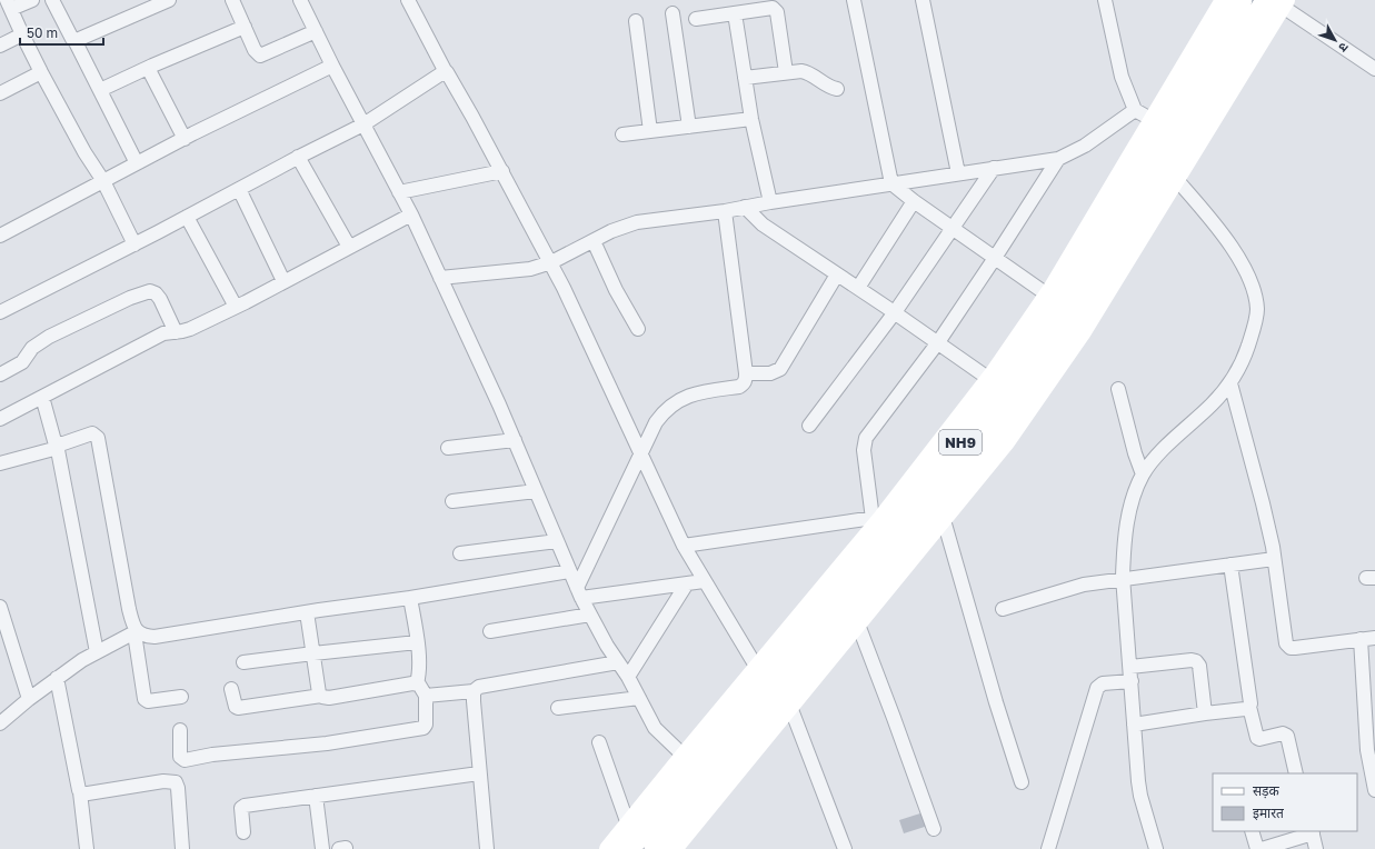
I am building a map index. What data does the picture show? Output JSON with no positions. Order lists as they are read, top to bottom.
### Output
{
  "streets": {
    "highway": ["NH9"]
  },
  "legend": ["सड़क", "इमारत"],
  "scale_bar": "50 m",
  "north": "bottom right"
}
